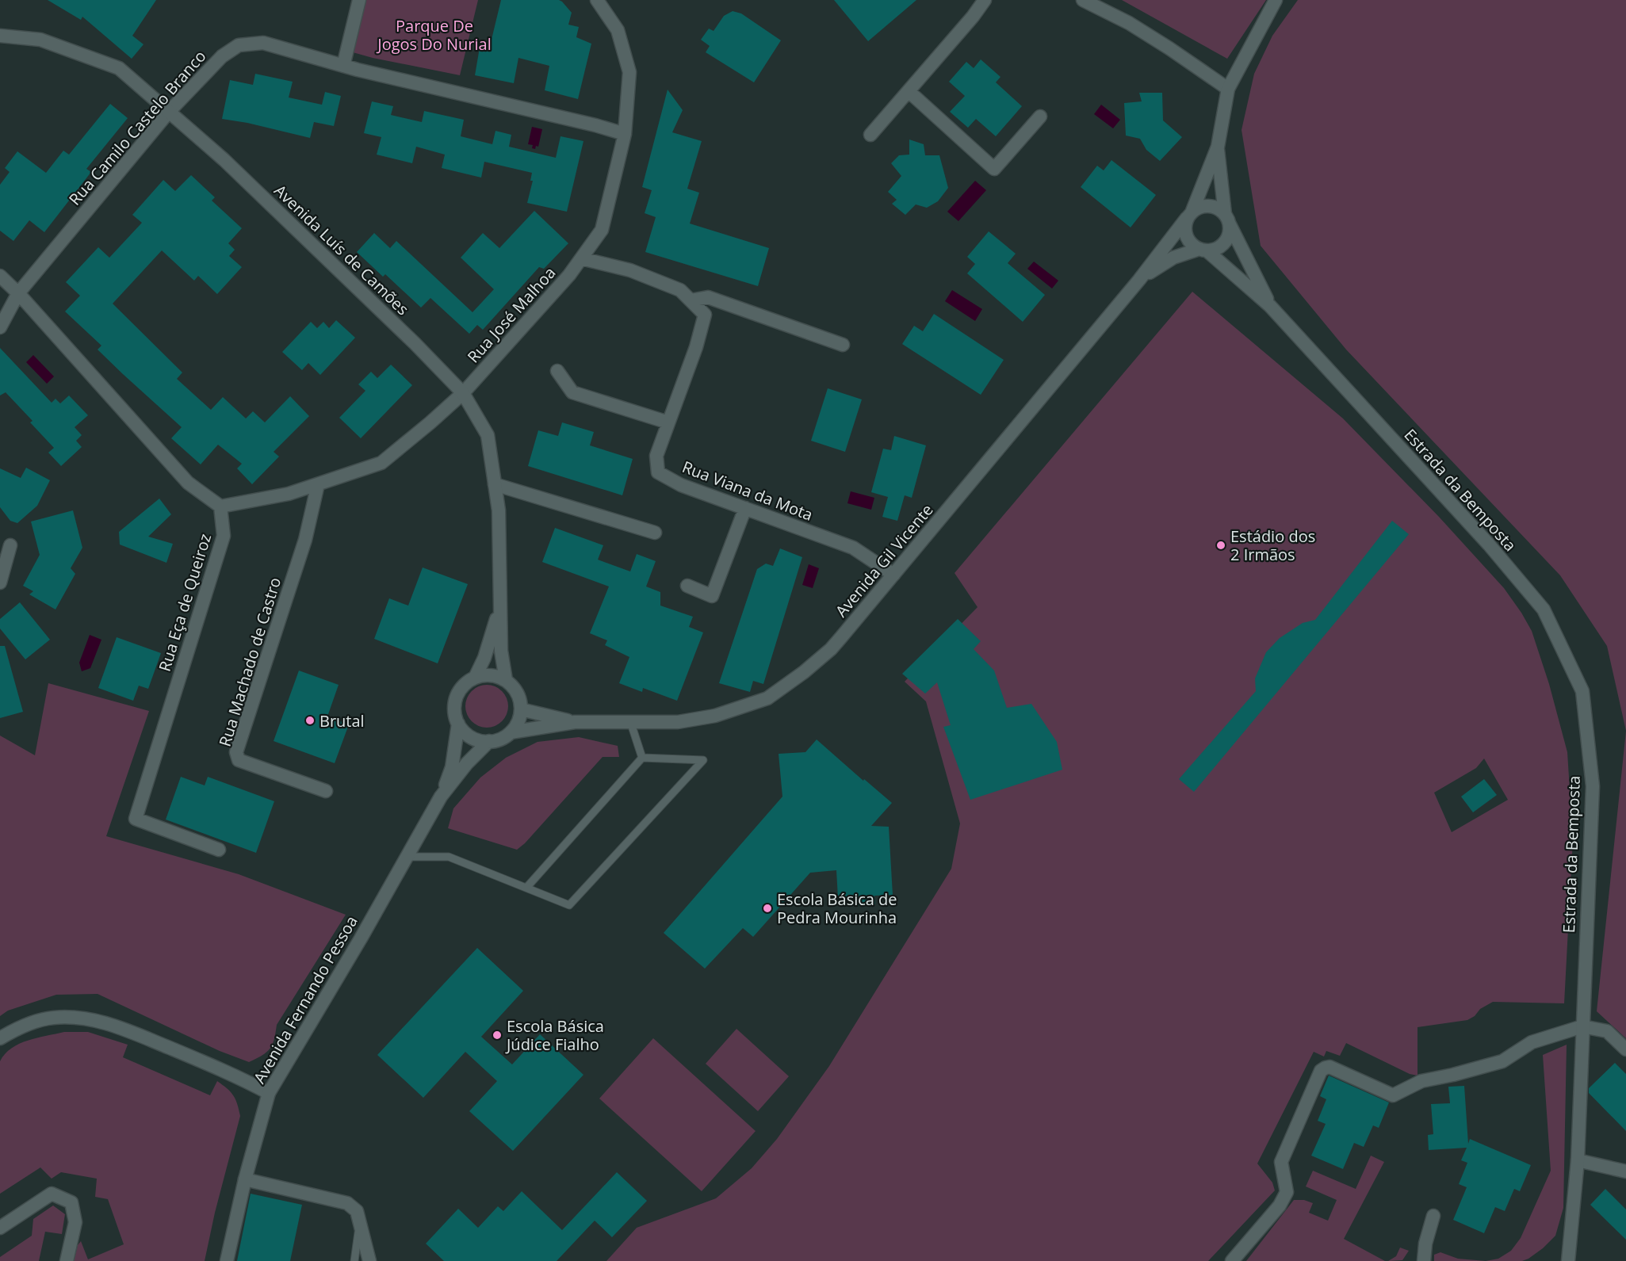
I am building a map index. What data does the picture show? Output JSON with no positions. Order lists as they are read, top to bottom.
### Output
{
  "streets": {
    "street": [
      "Rua Camilo Castelo Branco",
      "Avenida Luís de Camões",
      "Rua José Malhoa",
      "Estrada da Bemposta",
      "Rua Viana da Mota",
      "Avenida Gil Vicente",
      "Rua Eça de Queiroz",
      "Rua Machado de Castro",
      "Avenida Fernando Pessoa"
    ]
  },
  "crossings": [
    ["Rua Camilo Castelo Branco", "Avenida Luís de Camões"],
    ["Rua Camilo Castelo Branco", "Rua José Malhoa"],
    ["Avenida Luís de Camões", "Rua José Malhoa"],
    ["Rua José Malhoa", "Rua Viana da Mota"],
    ["Rua José Malhoa", "Rua Eça de Queiroz"],
    ["Rua José Malhoa", "Rua Machado de Castro"],
    ["Rua Viana da Mota", "Avenida Gil Vicente"]
  ],
  "parks": ["Parque De Jogos Do Nurial"],
  "places": [
    "Estádio dos 2 Irmãos",
    "Brutal",
    "Escola Básica de Pedra Mourinha",
    "Escola Básica Júdice Fialho"
  ]
}
